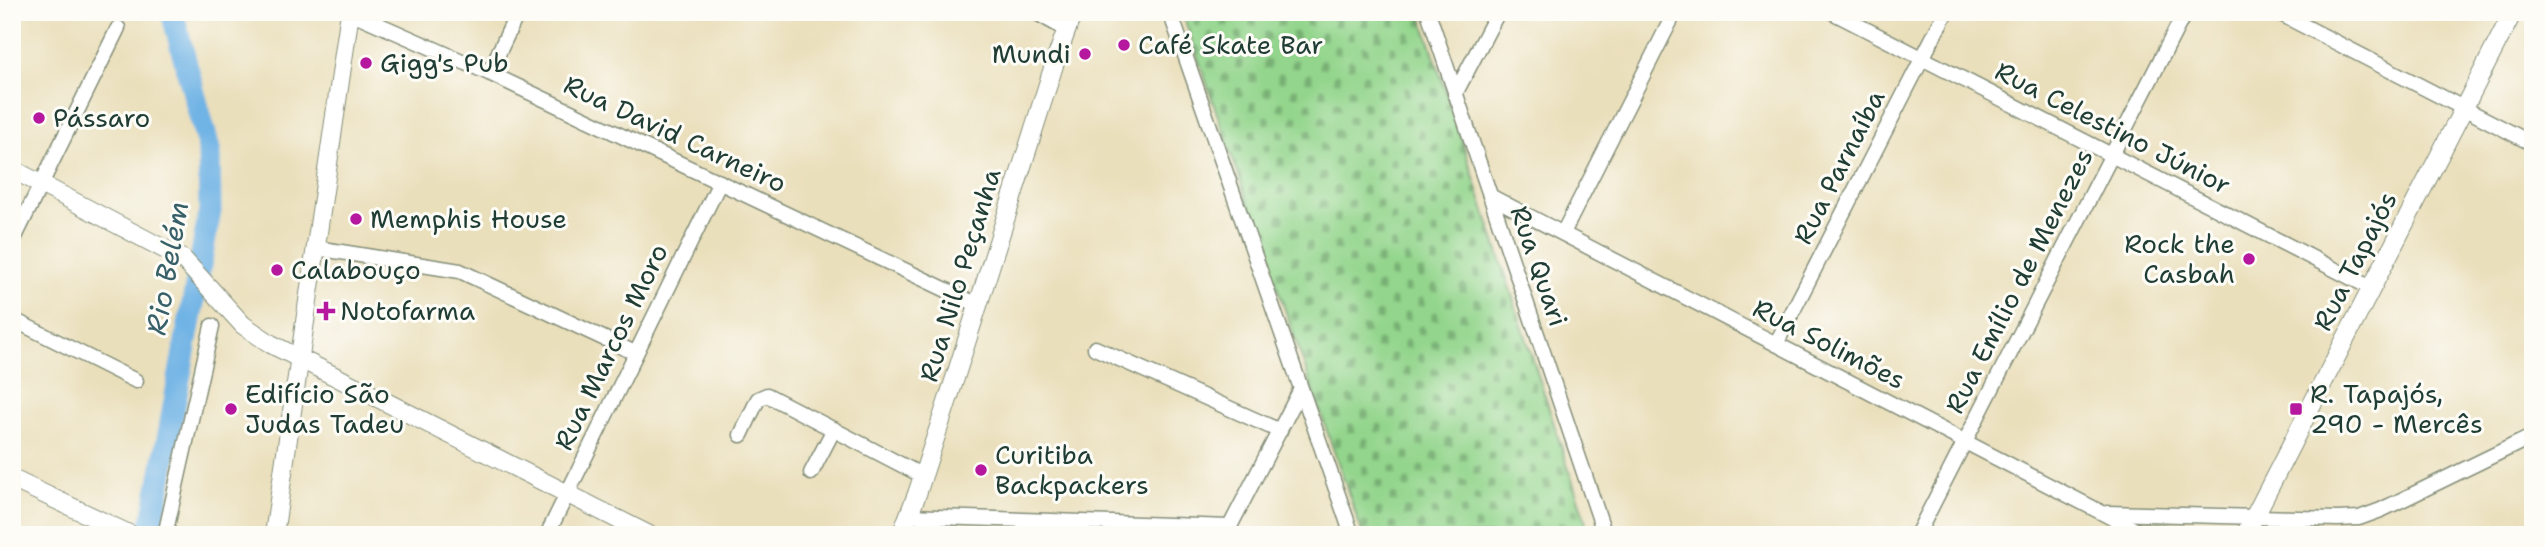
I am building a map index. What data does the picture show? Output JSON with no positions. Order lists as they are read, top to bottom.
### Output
{
  "streets": {
    "main road": ["Rua Tapajós", "Rua Nilo Peçanha"],
    "street": [
      "Rua Celestino Júnior",
      "Rua David Carneiro",
      "Rua Parnaíba",
      "Rua Quari",
      "Rua Emílio de Menezes",
      "Rua Solimões",
      "Rua Marcos Moro"
    ]
  },
  "crossings": [
    ["Rua Celestino Júnior", "Rua Parnaíba"],
    ["Rua Celestino Júnior", "Rua Tapajós"],
    ["Rua Celestino Júnior", "Rua Emílio de Menezes"],
    ["Rua David Carneiro", "Rua Nilo Peçanha"],
    ["Rua David Carneiro", "Rua Marcos Moro"],
    ["Rua Parnaíba", "Rua Solimões"],
    ["Rua Quari", "Rua Solimões"],
    ["Rua Emílio de Menezes", "Rua Solimões"]
  ],
  "water": ["Rio Belém"],
  "places": {
    "other": [
      "Café Skate Bar",
      "Mundi",
      "Gigg's Pub",
      "Pássaro",
      "Memphis House",
      "Rock the Casbah",
      "Calabouço",
      "Edifício São Judas Tadeu",
      "Curitiba Backpackers"
    ],
    "health": ["Notofarma"],
    "transit": ["R. Tapajós, 290 - Mercês"]
  }
}
